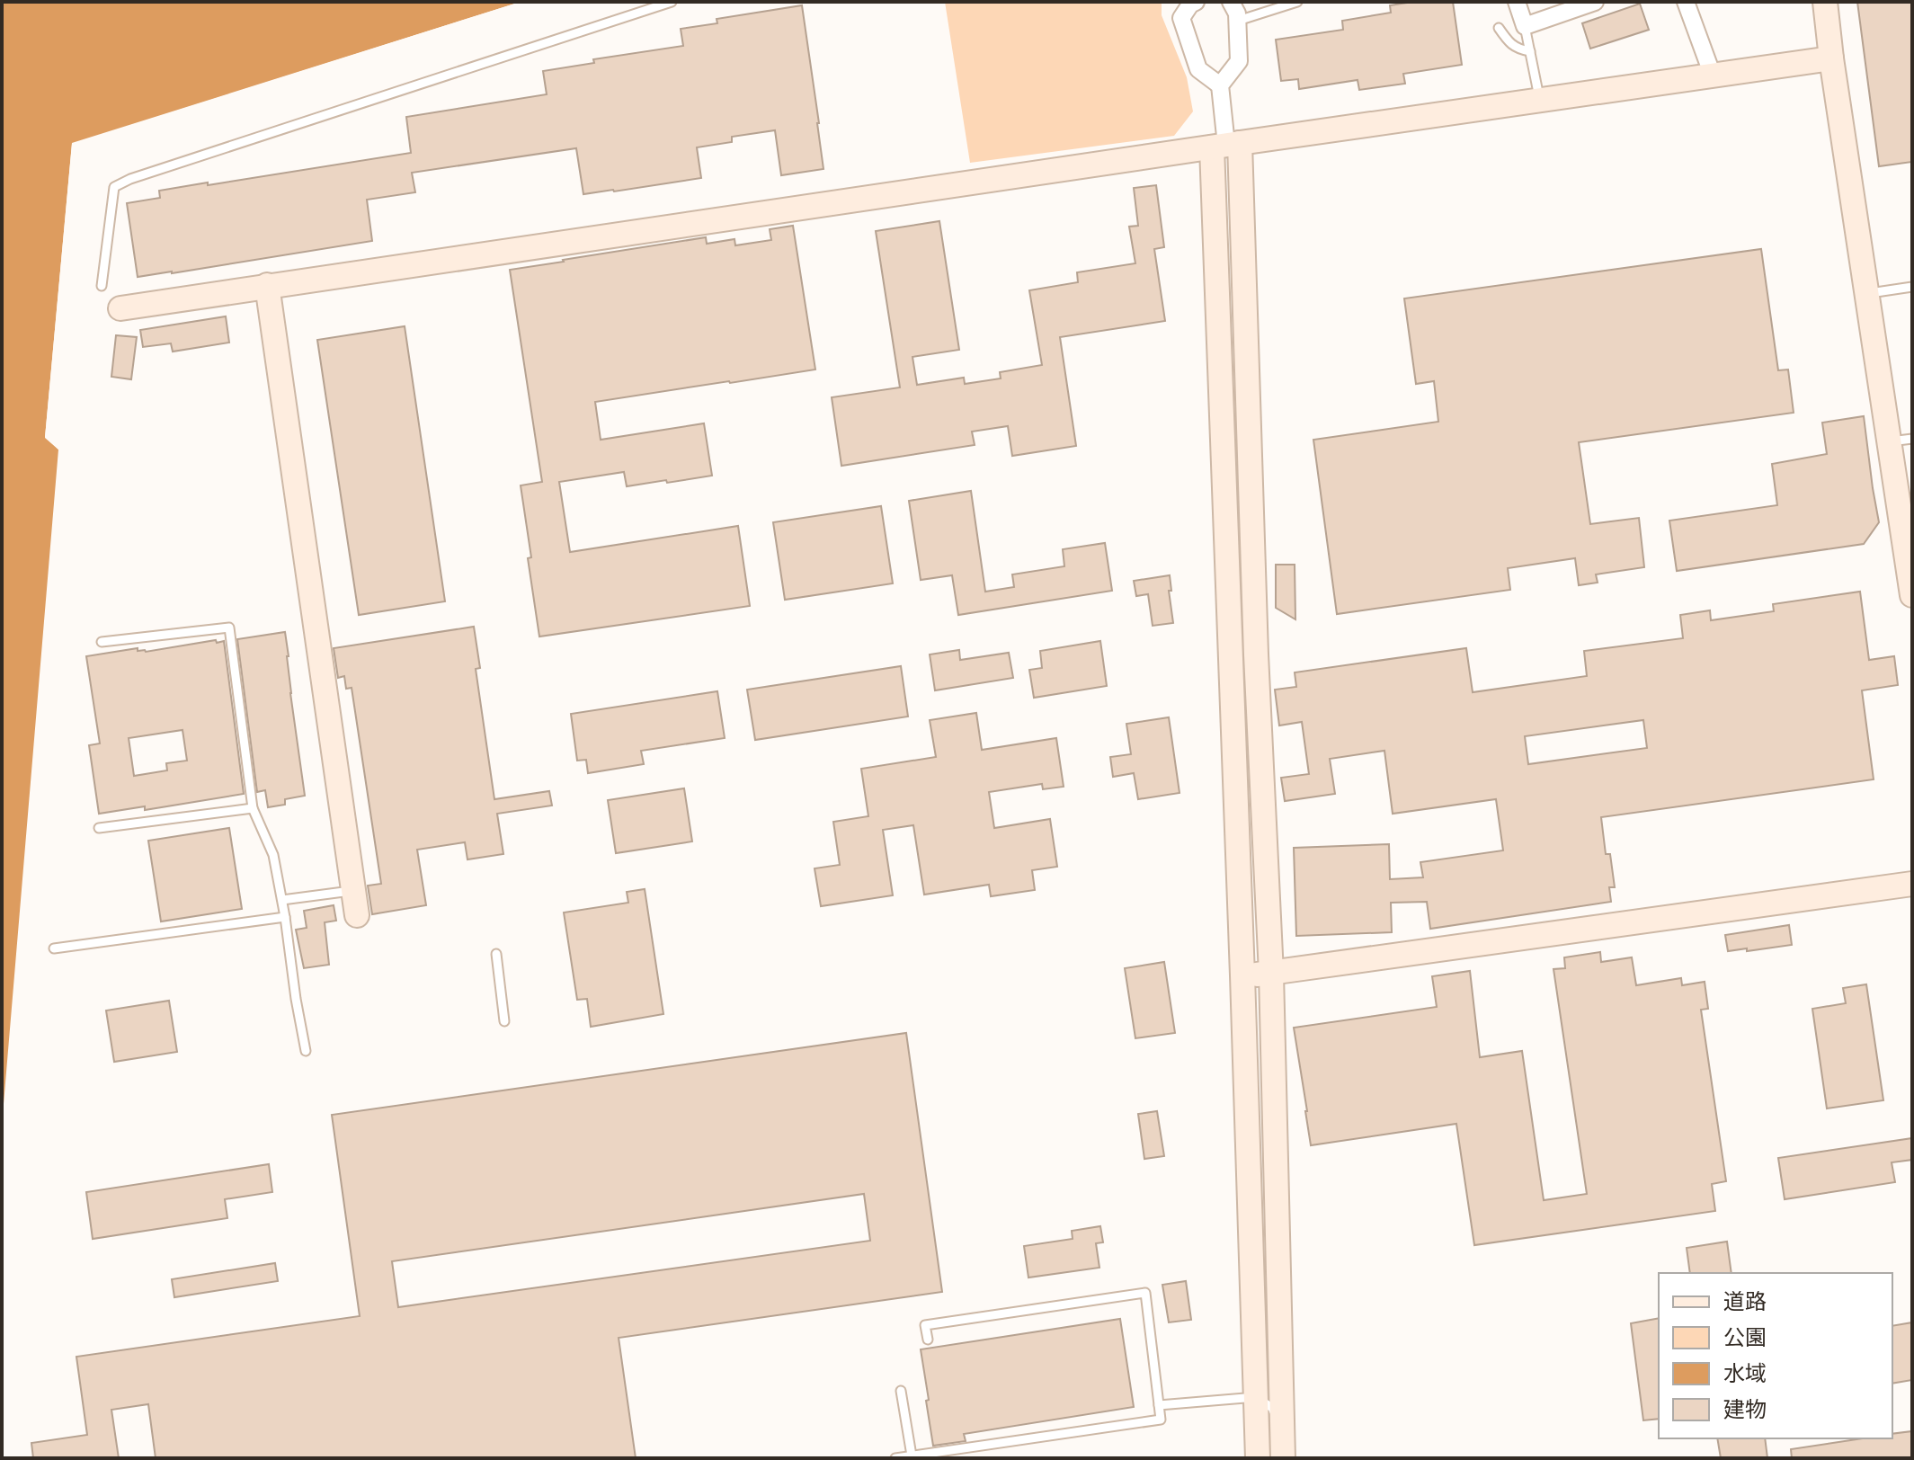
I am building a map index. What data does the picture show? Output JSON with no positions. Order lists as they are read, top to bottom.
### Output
{
  "legend": [
    "道路",
    "公園",
    "水域",
    "建物"
  ]
}
